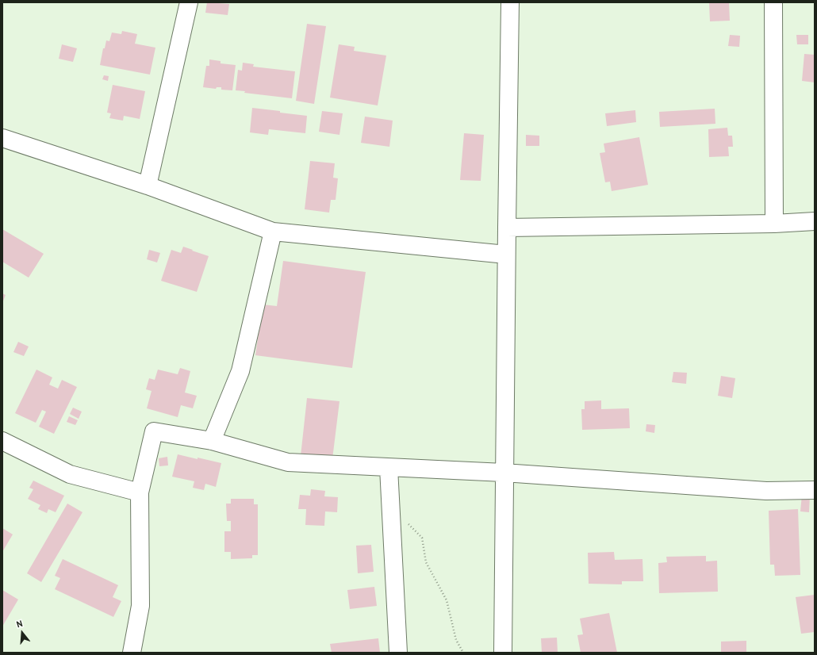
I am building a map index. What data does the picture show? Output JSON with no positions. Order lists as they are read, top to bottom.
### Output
{
  "north": "top"
}
